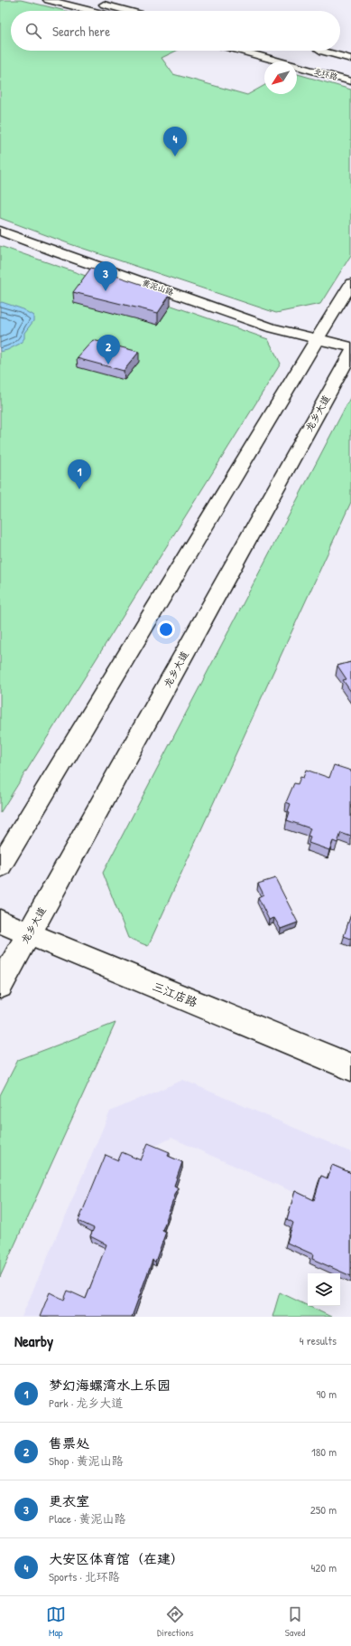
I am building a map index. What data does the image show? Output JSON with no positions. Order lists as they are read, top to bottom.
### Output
{
  "streets": {
    "main road": [
      "北环路",
      "黄泥山路",
      "龙乡大道",
      "三江店路"
    ]
  },
  "crossings": [
    ["龙乡大道", "三江店路"]
  ],
  "north": "bottom left",
  "page": {
    "search": "Search here",
    "pins": [
      "4",
      "3",
      "2",
      "1"
    ],
    "heading": ["Nearby", "4 results"],
    "list": [
      {
        "mark": "1",
        "name": "梦幻海螺湾水上乐园",
        "note": "Park · 龙乡大道",
        "value": "90 m"
      },
      {
        "mark": "2",
        "name": "售票处",
        "note": "Shop · 黄泥山路",
        "value": "180 m"
      },
      {
        "mark": "3",
        "name": "更衣室",
        "note": "Place · 黄泥山路",
        "value": "250 m"
      },
      {
        "mark": "4",
        "name": "大安区体育馆（在建）",
        "note": "Sports · 北环路",
        "value": "420 m"
      }
    ],
    "nav": ["Map", "Directions", "Saved"]
  }
}
